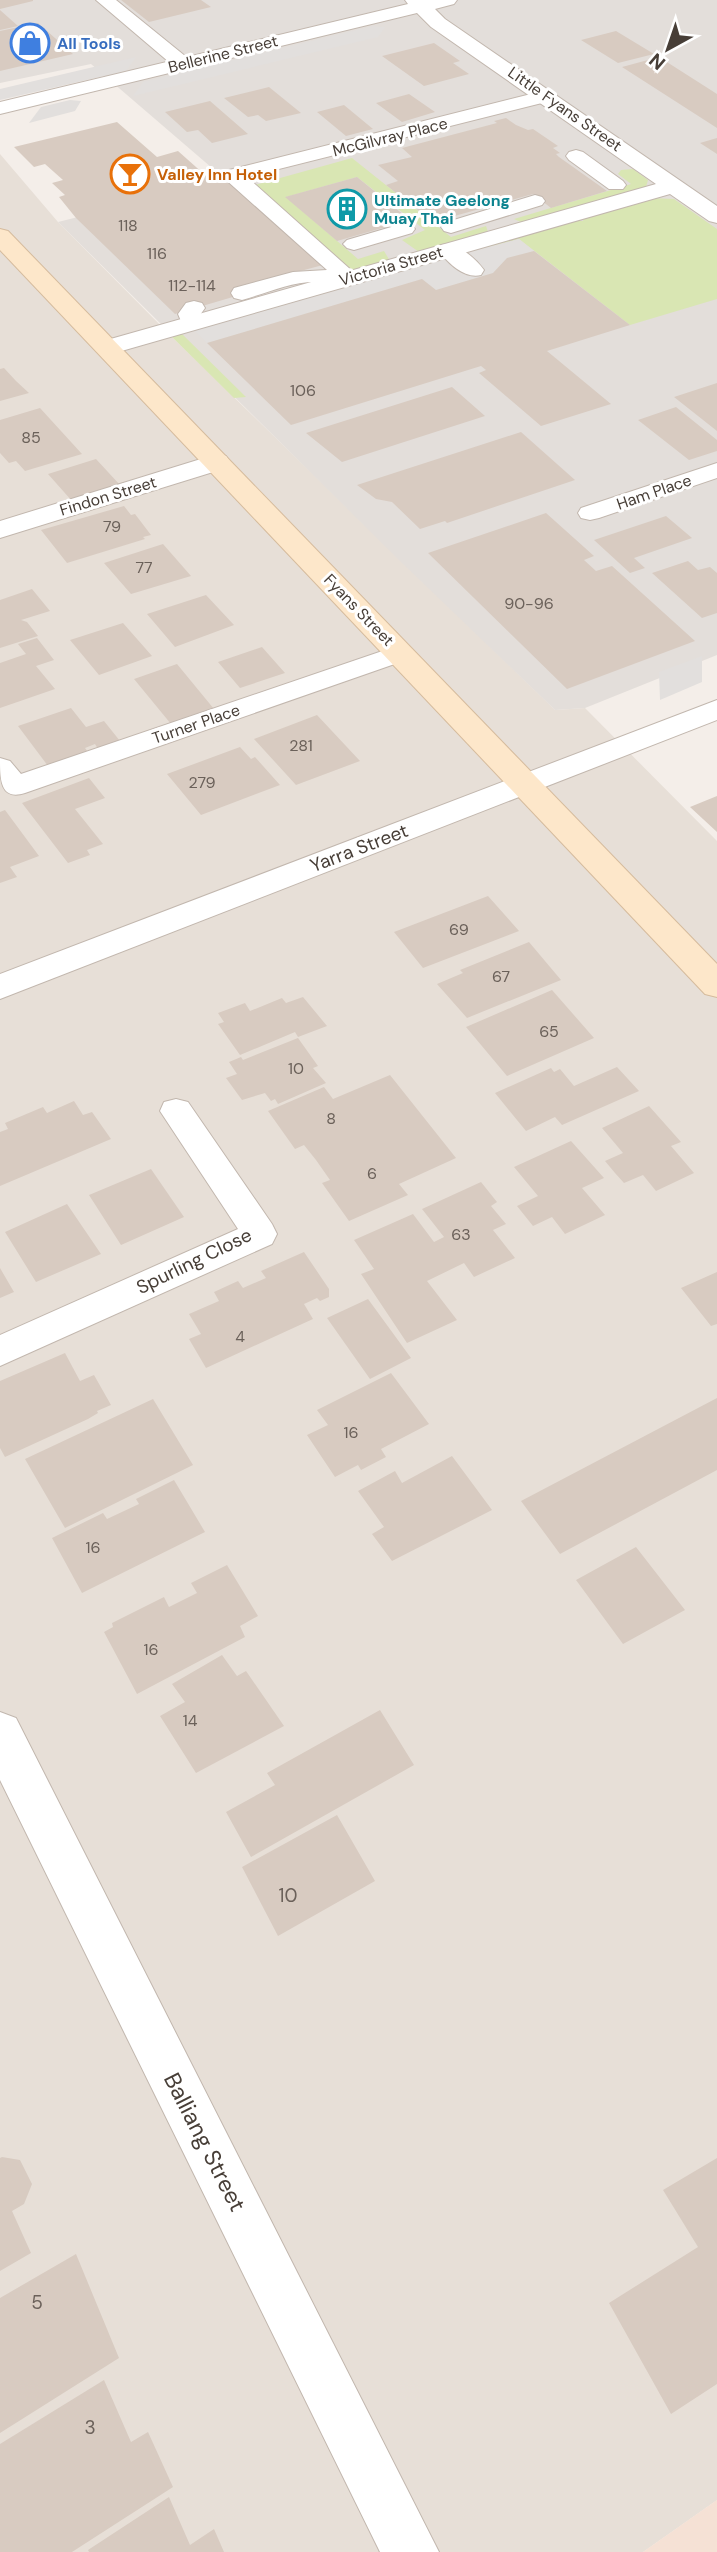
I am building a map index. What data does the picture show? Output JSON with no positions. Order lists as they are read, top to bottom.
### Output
{
  "streets": {
    "main road": ["Fyans Street"],
    "street": [
      "Bellerine Street",
      "Little Fyans Street",
      "Victoria Street",
      "Findon Street",
      "Yarra Street",
      "Balliang Street"
    ],
    "lane": [
      "McGilvray Place",
      "Ham Place",
      "Turner Place",
      "Spurling Close"
    ]
  },
  "crossings": [
    ["Bellerine Street", "Little Fyans Street"],
    ["Little Fyans Street", "McGilvray Place"],
    ["Little Fyans Street", "Victoria Street"],
    ["McGilvray Place", "Victoria Street"],
    ["Victoria Street", "Fyans Street"],
    ["Findon Street", "Fyans Street"],
    ["Fyans Street", "Turner Place"],
    ["Fyans Street", "Yarra Street"]
  ],
  "places": {
    "shop": ["All Tools"],
    "bar": ["Valley Inn Hotel"],
    "building": ["Ultimate Geelong Muay Thai"]
  },
  "house_numbers": [
    "118",
    "116",
    "112-114",
    "106",
    "85",
    "79",
    "77",
    "90-96",
    "281",
    "279",
    "69",
    "67",
    "65",
    "10",
    "8",
    "6",
    "63",
    "4",
    "16",
    "16",
    "16",
    "14",
    "10",
    "5",
    "3"
  ],
  "north": "bottom left"
}
